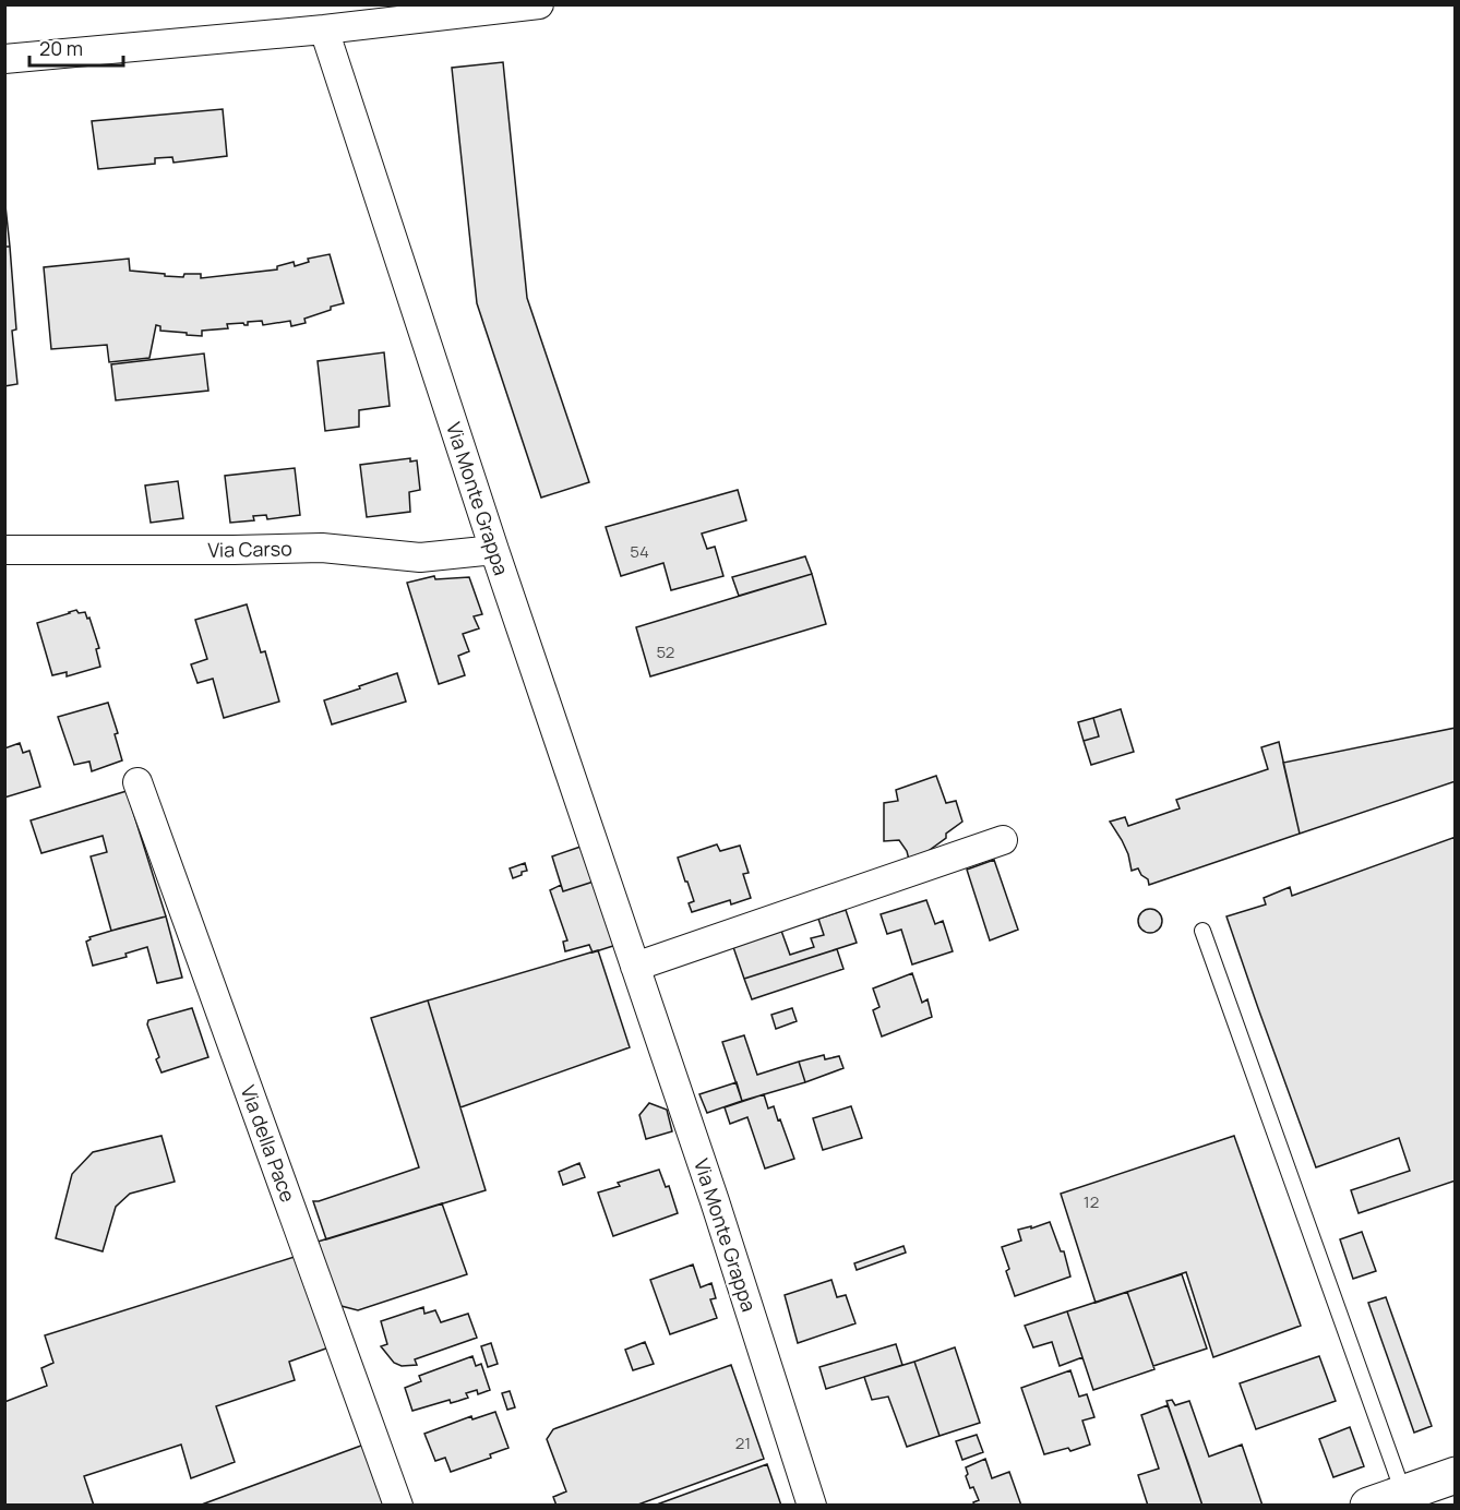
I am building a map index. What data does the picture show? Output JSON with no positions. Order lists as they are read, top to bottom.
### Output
{
  "streets": {
    "street": ["Via Monte Grappa", "Via Carso", "Via della Pace"]
  },
  "crossings": [
    ["Via Monte Grappa", "Via Carso"]
  ],
  "house_numbers": [
    "54",
    "52",
    "12",
    "21"
  ],
  "scale_bar": "20 m"
}
